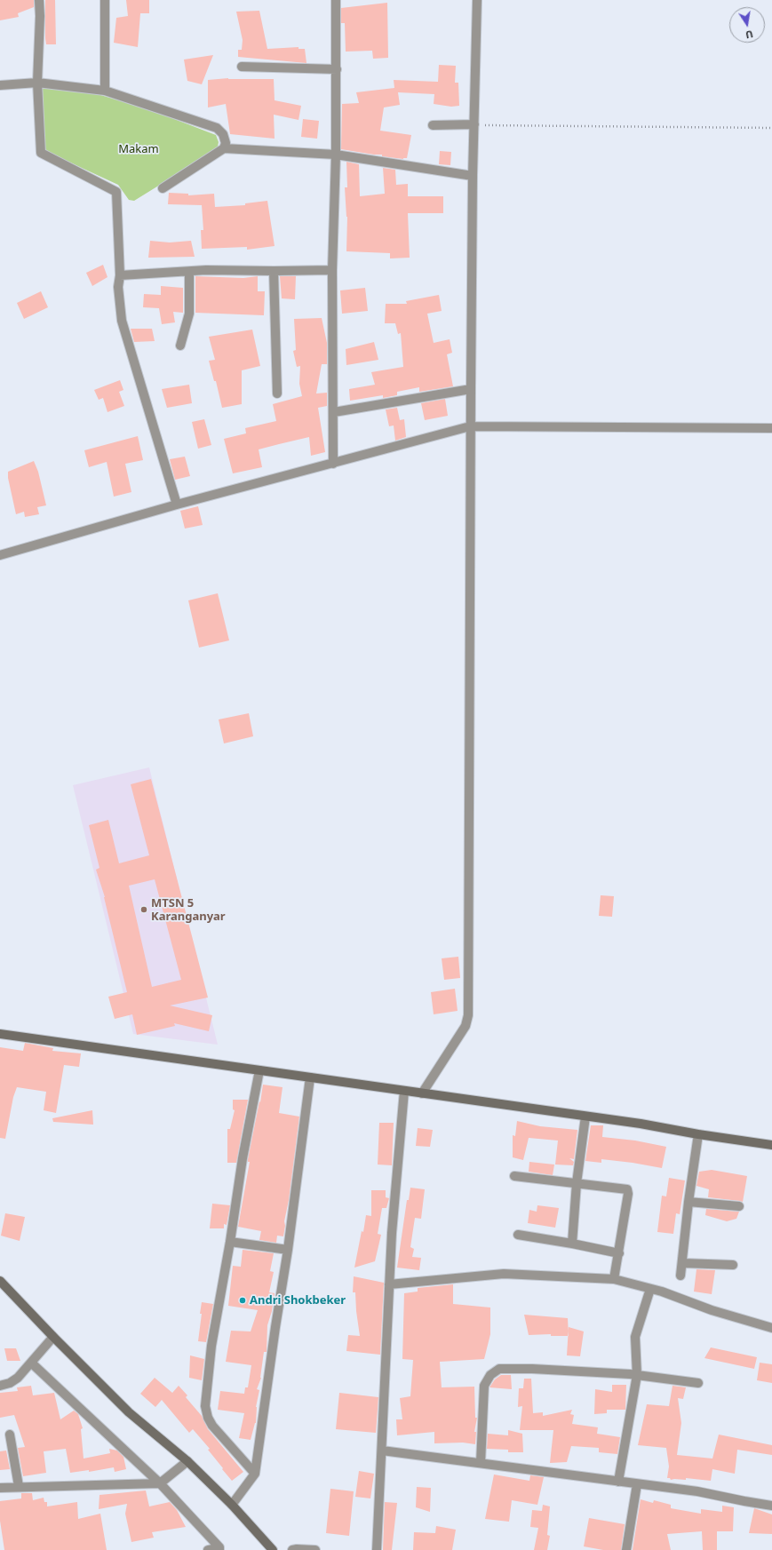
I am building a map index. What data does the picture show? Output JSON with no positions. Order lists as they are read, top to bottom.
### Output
{
  "parks": ["Makam"],
  "places": ["MTSN 5 Karanganyar", "Andri Shokbeker"],
  "north": "bottom"
}
